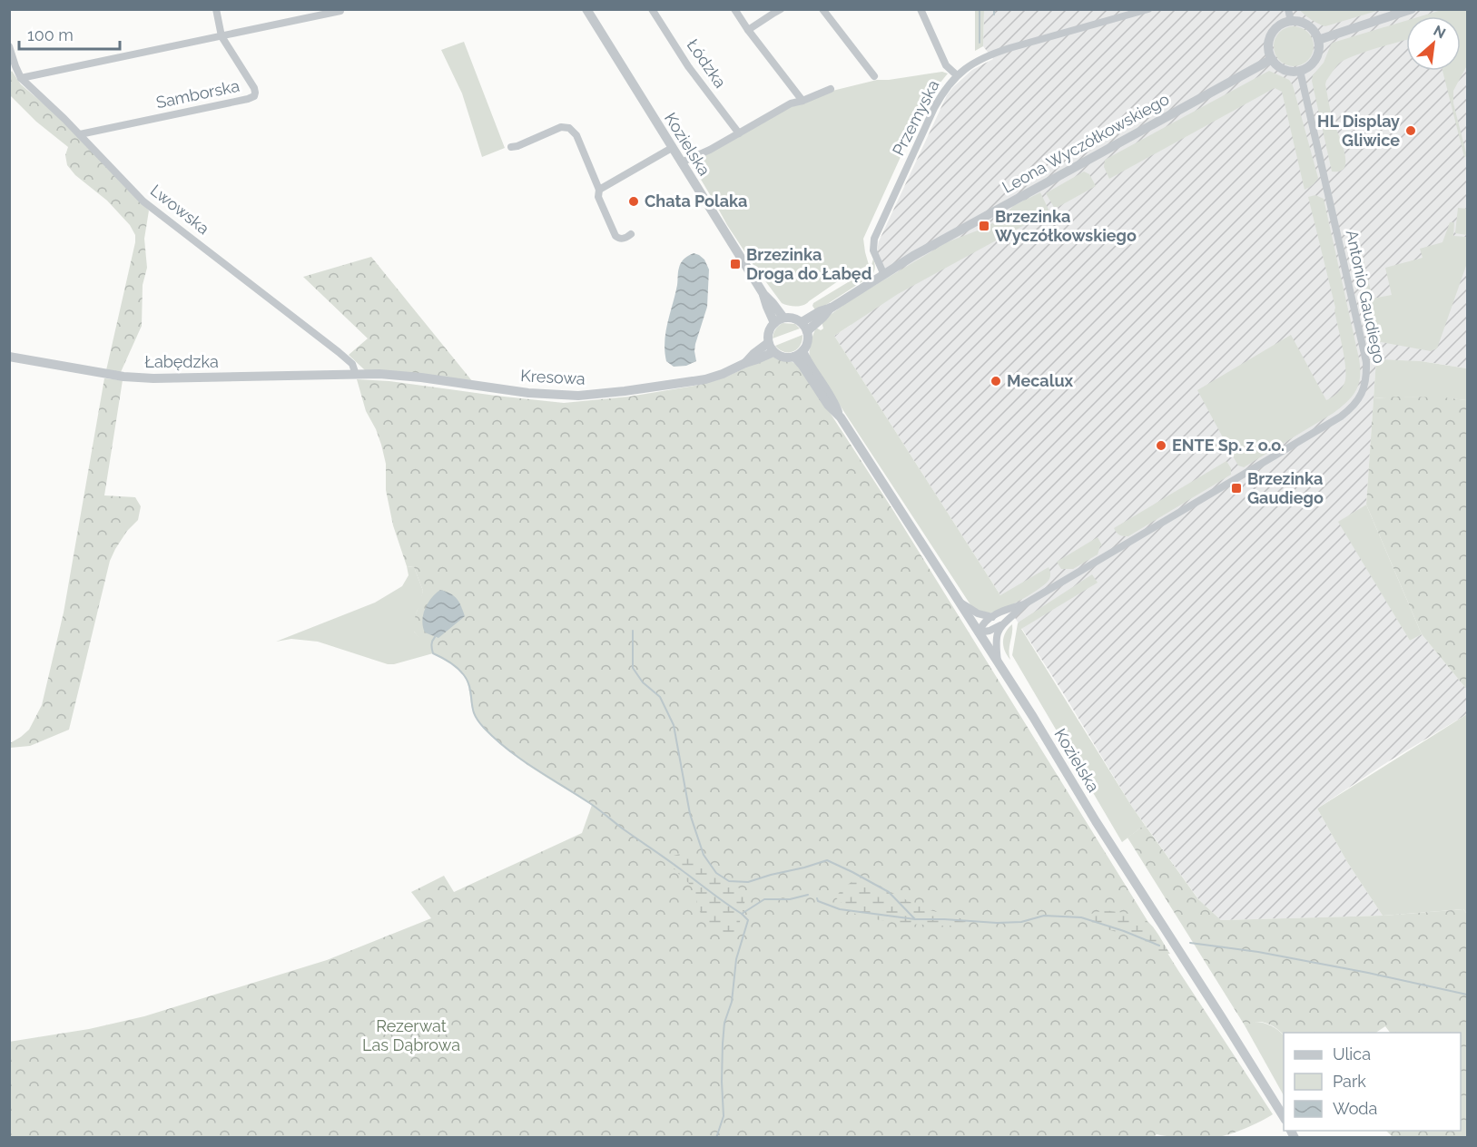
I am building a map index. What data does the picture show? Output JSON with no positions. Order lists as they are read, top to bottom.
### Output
{
  "streets": {
    "street": [
      "Łódzka",
      "Samborska",
      "Przemyska",
      "Leona Wyczółkowskiego",
      "Kozielska",
      "Lwowska",
      "Antonio Gaudiego",
      "Łabędzka",
      "Kresowa"
    ]
  },
  "crossings": [
    ["Samborska", "Lwowska"],
    ["Przemyska", "Leona Wyczółkowskiego"],
    ["Leona Wyczółkowskiego", "Kozielska"],
    ["Leona Wyczółkowskiego", "Antonio Gaudiego"],
    ["Leona Wyczółkowskiego", "Kresowa"],
    ["Kozielska", "Antonio Gaudiego"],
    ["Kozielska", "Kresowa"],
    ["Lwowska", "Łabędzka"],
    ["Lwowska", "Kresowa"],
    ["Łabędzka", "Kresowa"]
  ],
  "parks": ["Rezerwat Las Dąbrowa"],
  "places": {
    "other": [
      "HL Display Gliwice",
      "Chata Polaka",
      "Mecalux",
      "ENTE Sp. z o.o."
    ],
    "transit": ["Brzezinka Wyczółkowskiego", "Brzezinka Droga do Łabęd", "Brzezinka Gaudiego"]
  },
  "legend": ["Ulica", "Park", "Woda"],
  "scale_bar": "100 m",
  "north": "top right"
}
